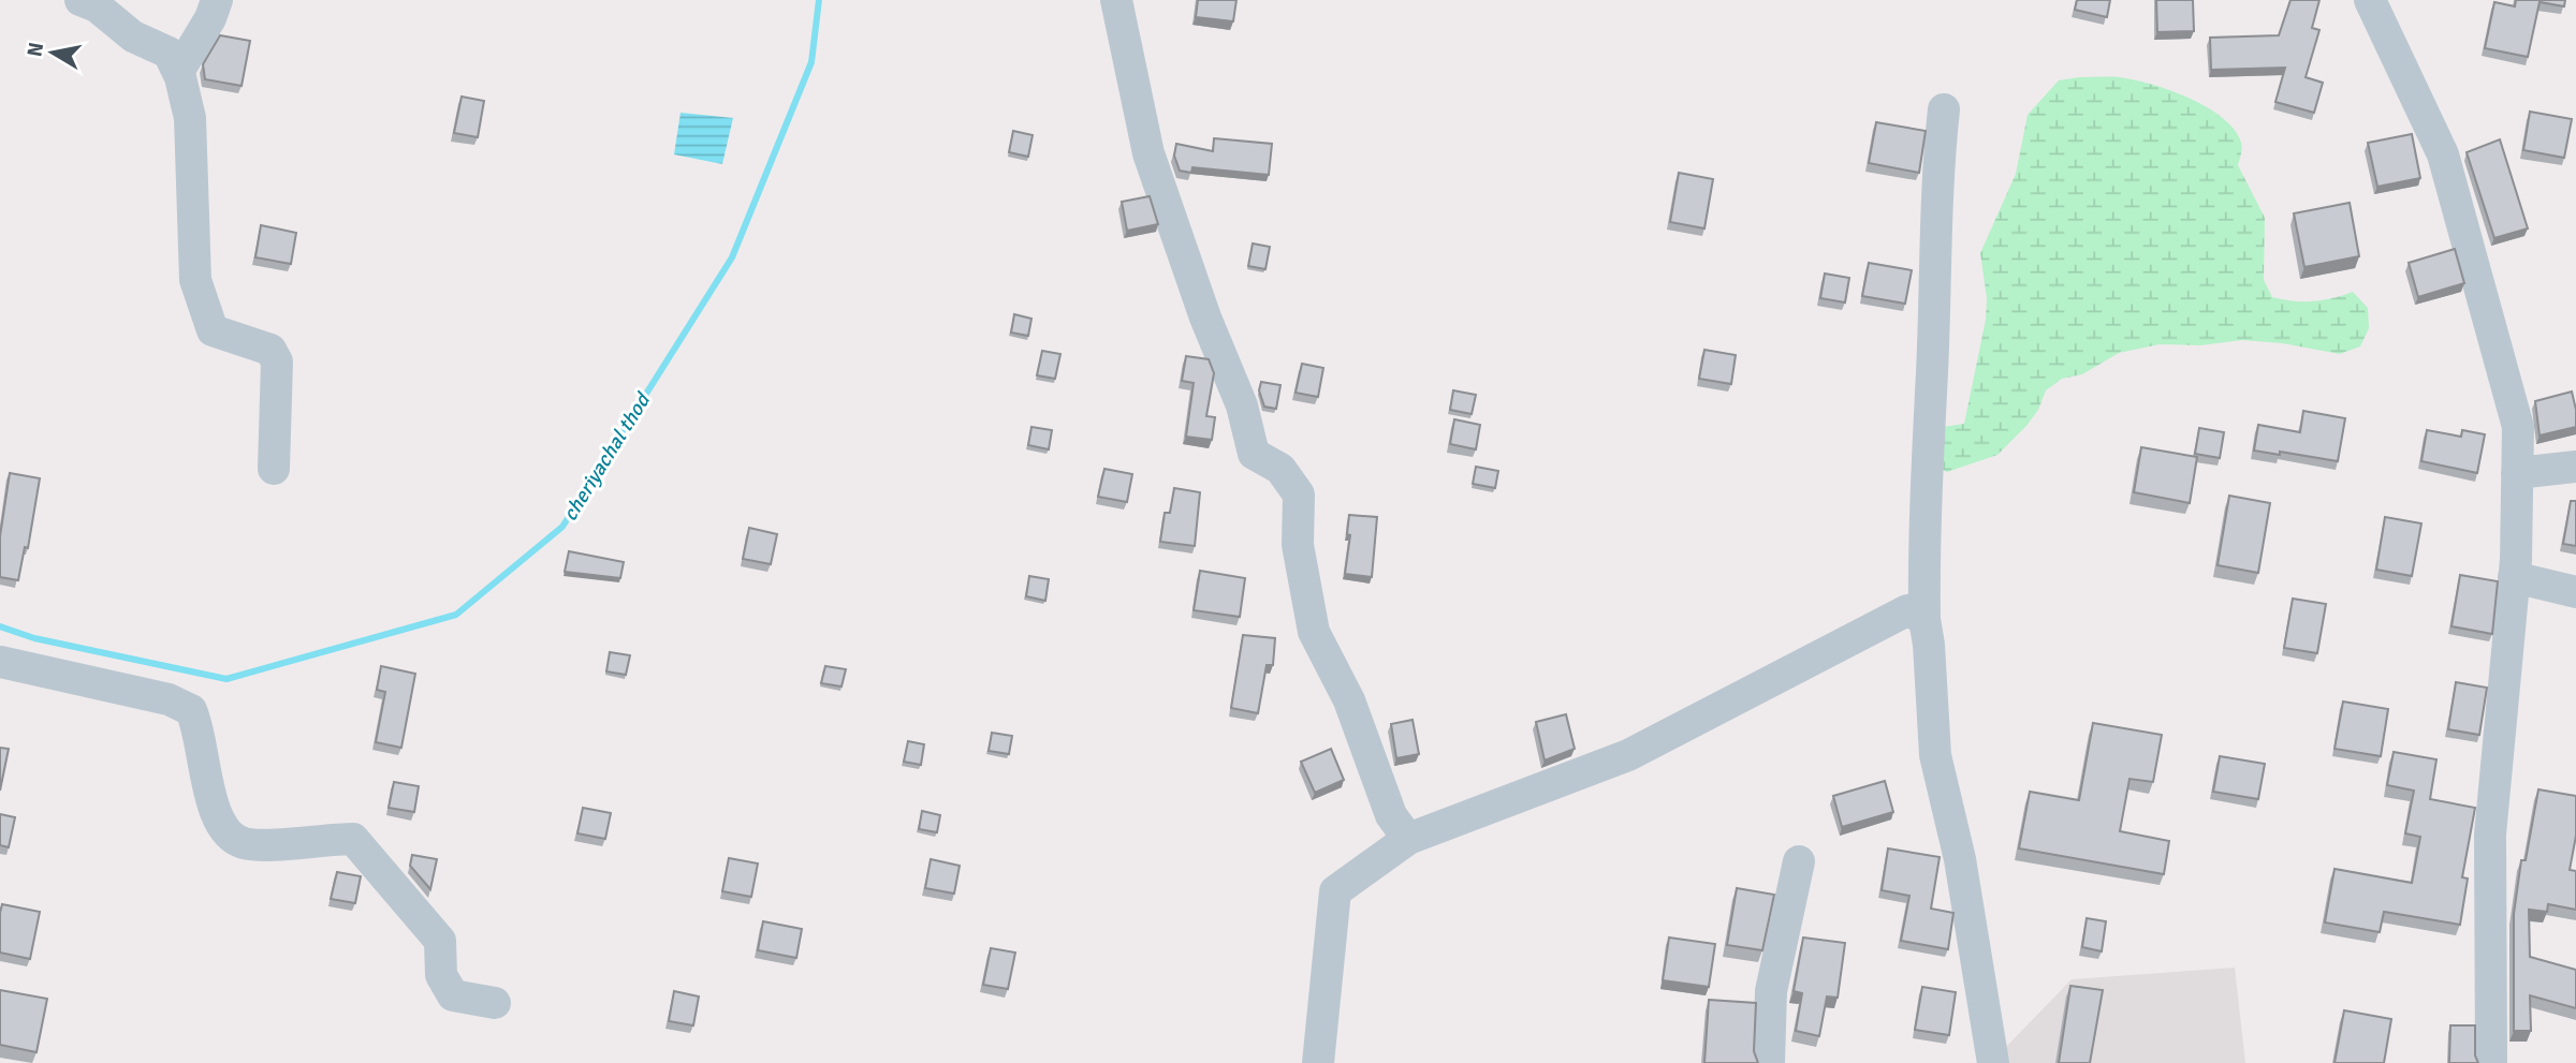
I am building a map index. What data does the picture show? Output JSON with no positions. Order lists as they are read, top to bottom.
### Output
{
  "water": ["cheriyachal thod"],
  "north": "left"
}
